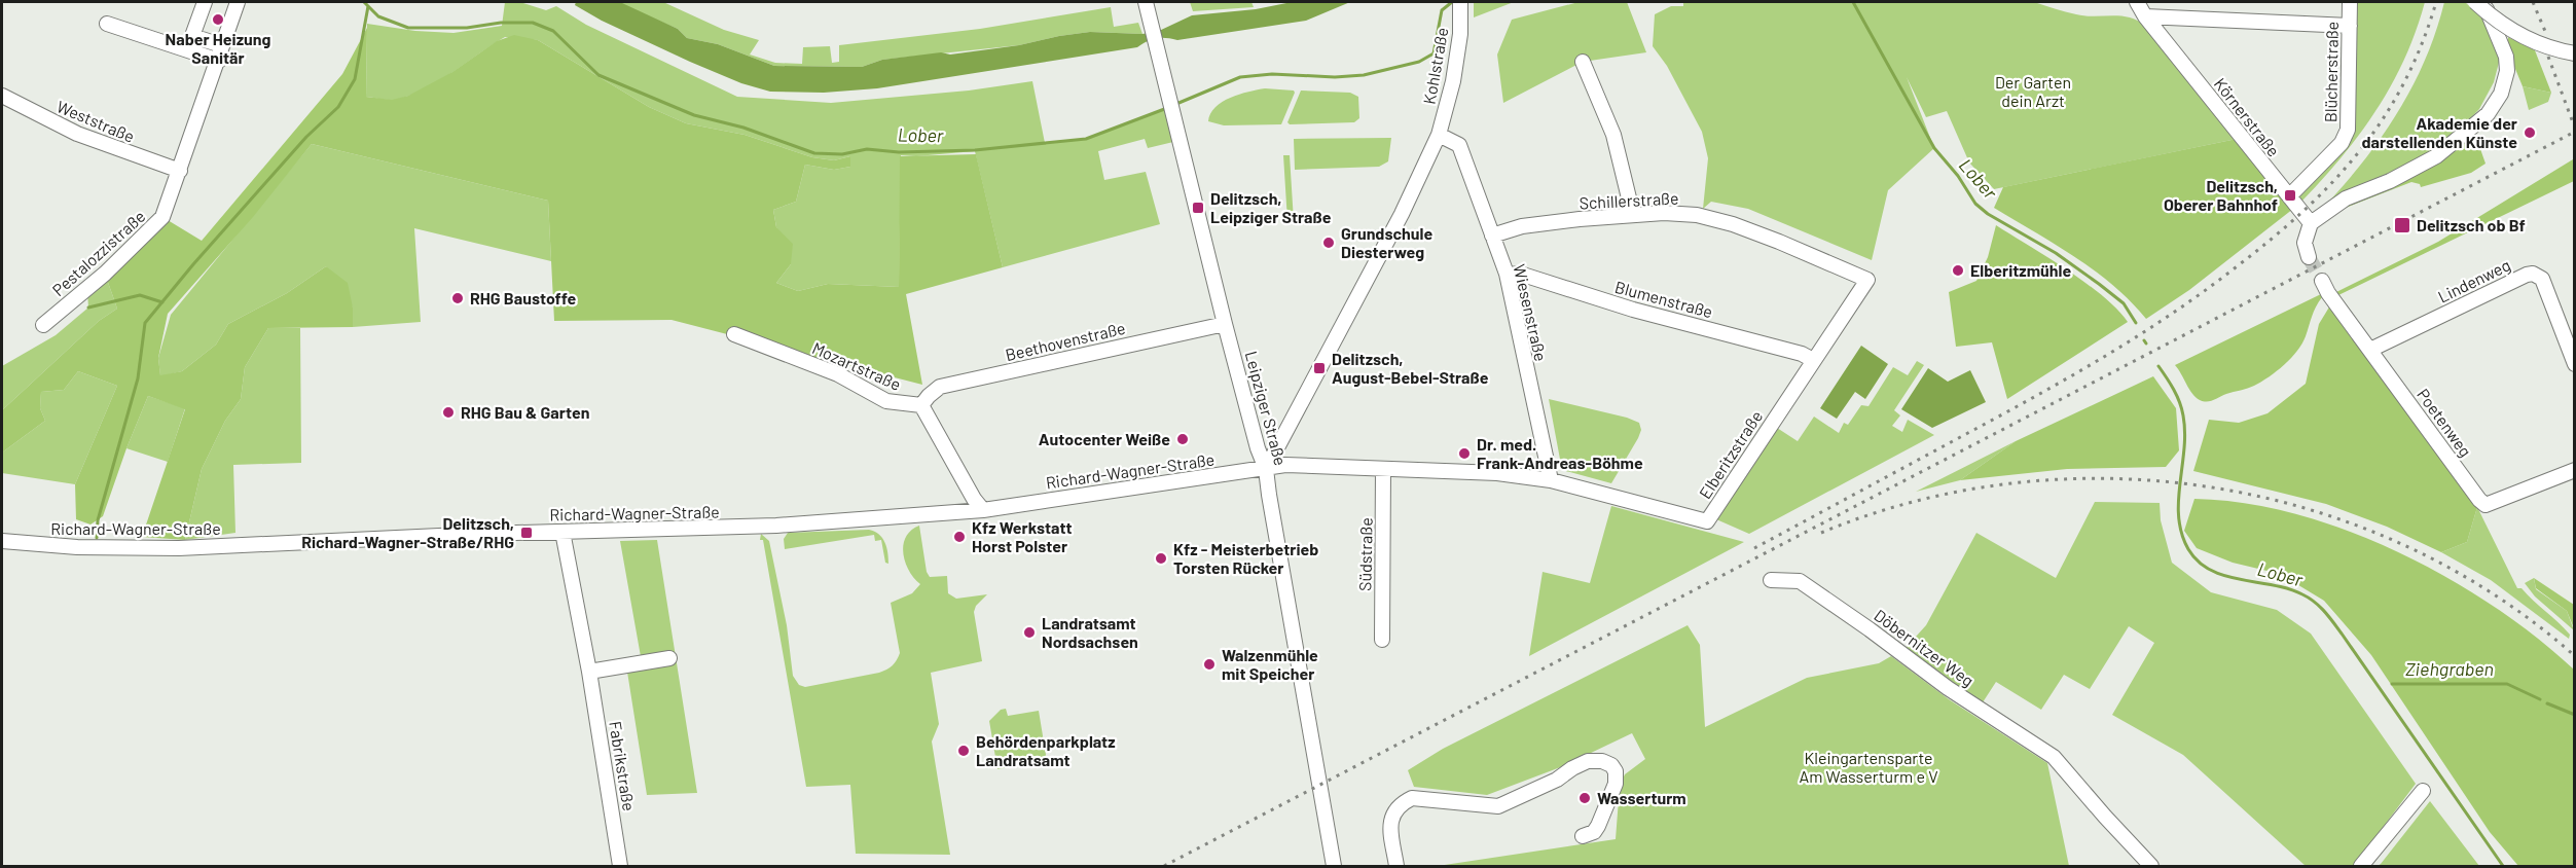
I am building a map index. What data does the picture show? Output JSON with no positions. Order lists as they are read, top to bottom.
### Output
{
  "streets": {
    "street": [
      "Kohlstraße",
      "Blücherstraße",
      "Körnerstraße",
      "Weststraße",
      "Schillerstraße",
      "Pestalozzistraße",
      "Lindenweg",
      "Blumenstraße",
      "Wiesenstraße",
      "Beethovenstraße",
      "Mozartstraße",
      "Leipziger Straße",
      "Poetenweg",
      "Elberitzstraße",
      "Richard-Wagner-Straße",
      "Südstraße",
      "Döbernitzer Weg",
      "Fabrikstraße"
    ]
  },
  "crossings": [
    ["Kohlstraße", "Wiesenstraße"],
    ["Kohlstraße", "Leipziger Straße"],
    ["Kohlstraße", "Elberitzstraße"],
    ["Kohlstraße", "Richard-Wagner-Straße"],
    ["Blücherstraße", "Körnerstraße"],
    ["Weststraße", "Pestalozzistraße"],
    ["Schillerstraße", "Wiesenstraße"],
    ["Schillerstraße", "Elberitzstraße"],
    ["Lindenweg", "Poetenweg"],
    ["Blumenstraße", "Wiesenstraße"],
    ["Blumenstraße", "Elberitzstraße"],
    ["Wiesenstraße", "Elberitzstraße"],
    ["Beethovenstraße", "Mozartstraße"],
    ["Beethovenstraße", "Leipziger Straße"],
    ["Leipziger Straße", "Elberitzstraße"],
    ["Leipziger Straße", "Richard-Wagner-Straße"],
    ["Elberitzstraße", "Richard-Wagner-Straße"],
    ["Elberitzstraße", "Südstraße"],
    ["Richard-Wagner-Straße", "Fabrikstraße"]
  ],
  "water": ["Lober", "Ziehgraben"],
  "parks": ["Der Garten dein Arzt", "Kleingartensparte Am Wasserturm e V"],
  "places": {
    "other": [
      "Naber Heizung Sanitär",
      "Akademie der darstellenden Künste",
      "Grundschule Diesterweg",
      "Elberitzmühle",
      "RHG Baustoffe",
      "RHG Bau & Garten",
      "Autocenter Weiße",
      "Dr. med. Frank-Andreas-Böhme",
      "Kfz Werkstatt Horst Polster",
      "Kfz - Meisterbetrieb Torsten Rücker",
      "Landratsamt Nordsachsen",
      "Walzenmühle mit Speicher",
      "Behördenparkplatz Landratsamt",
      "Wasserturm"
    ],
    "transit": [
      "Delitzsch, Oberer Bahnhof",
      "Delitzsch, Leipziger Straße",
      "Delitzsch ob Bf",
      "Delitzsch, August-Bebel-Straße",
      "Delitzsch, Richard-Wagner-Straße/RHG"
    ]
  }
}
